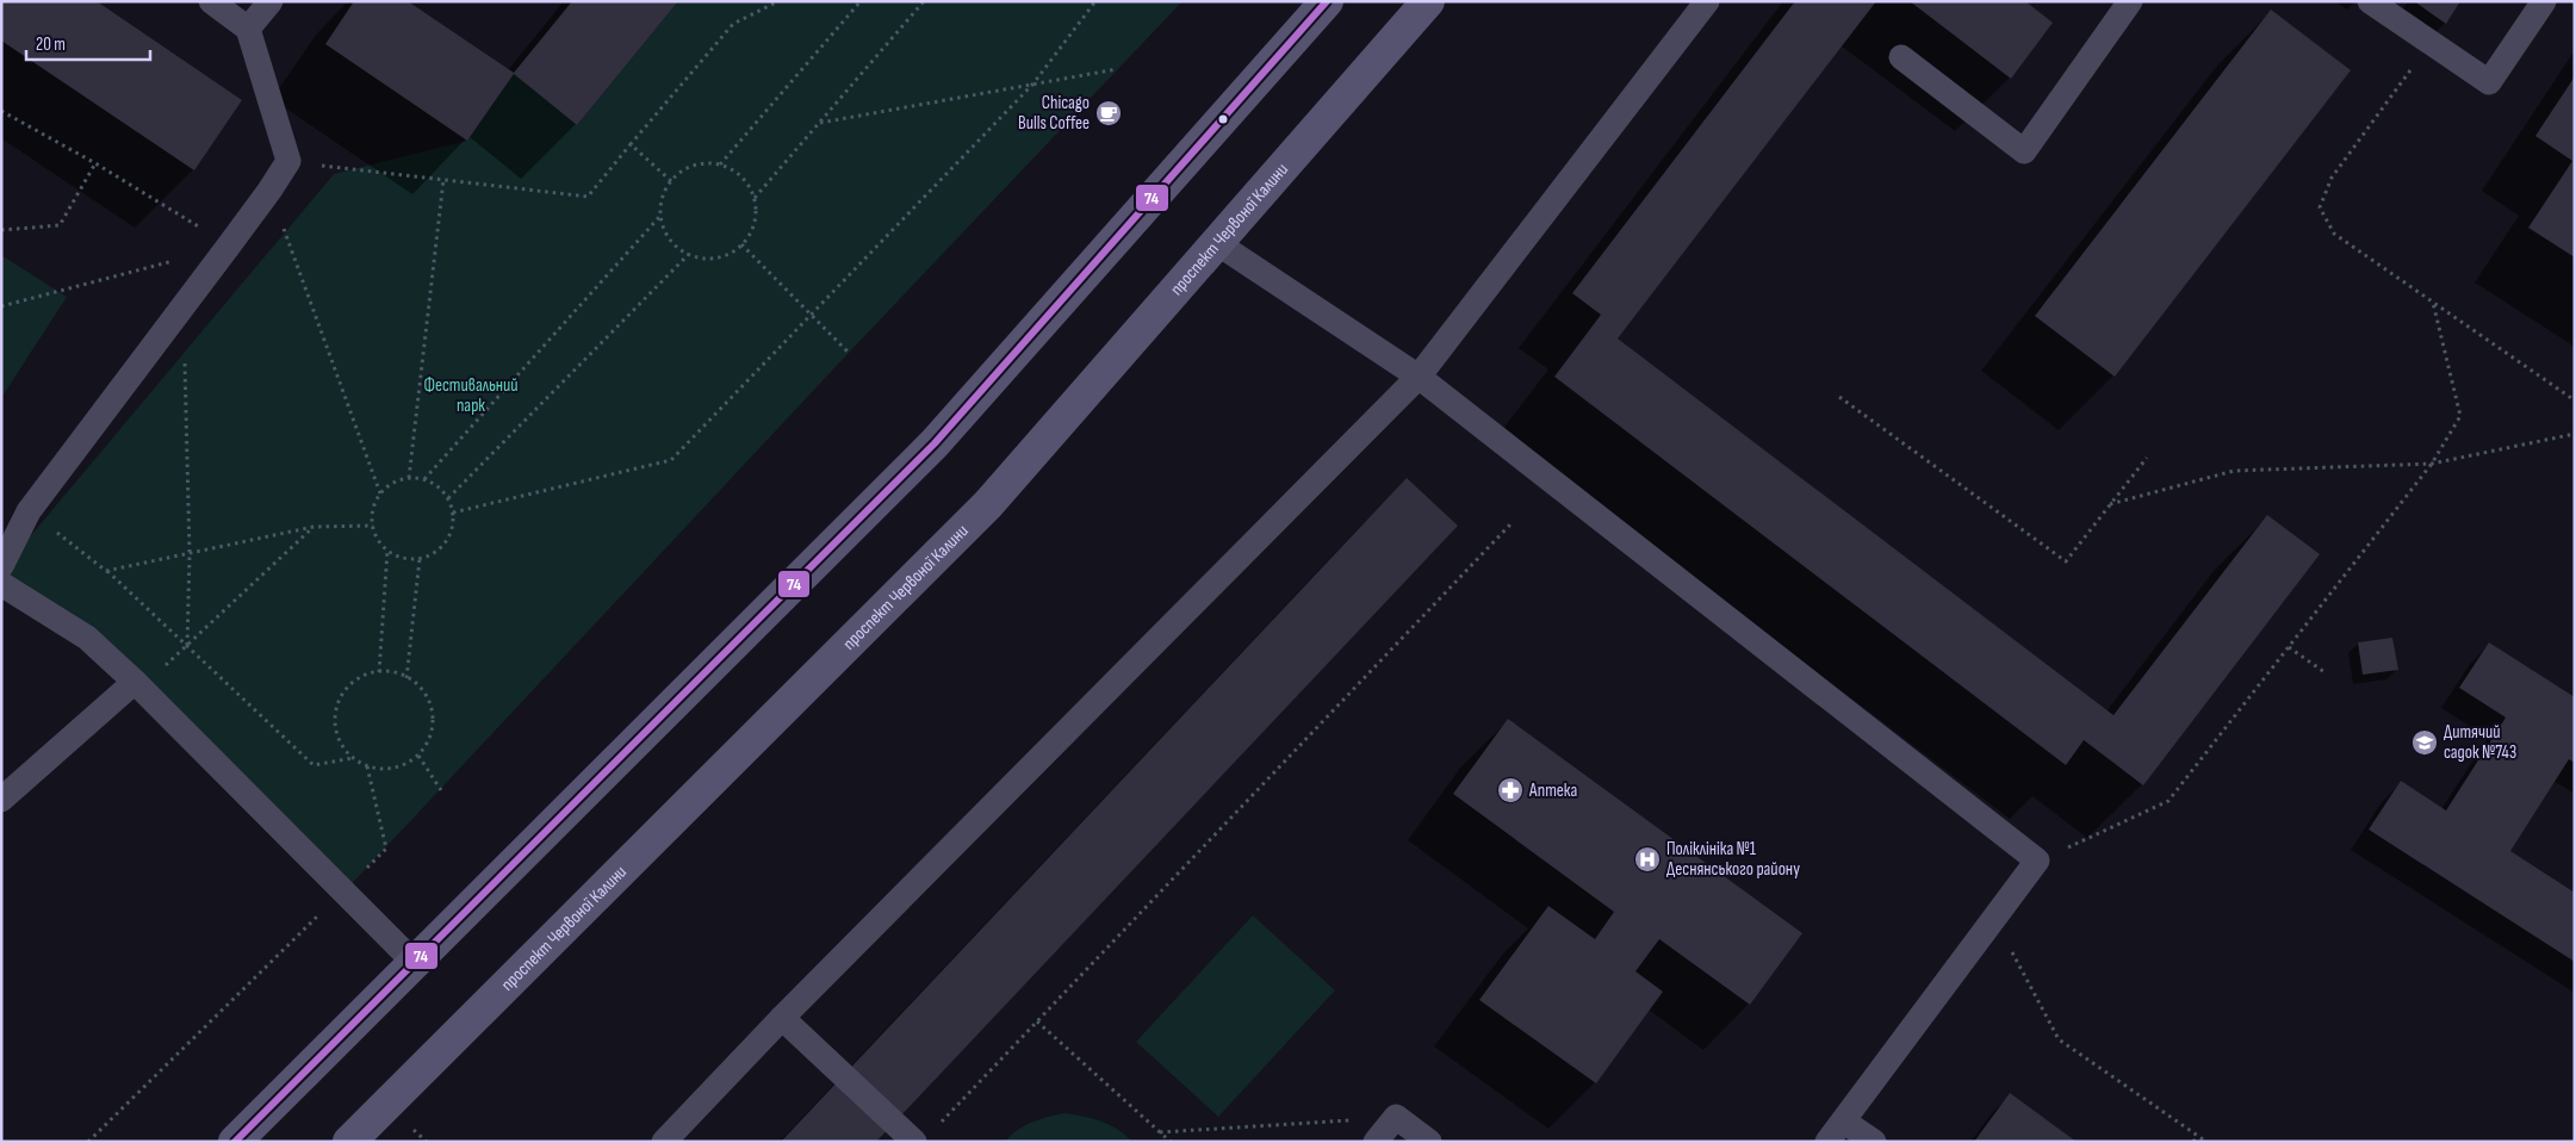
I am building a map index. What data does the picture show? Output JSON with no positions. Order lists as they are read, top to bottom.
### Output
{
  "streets": {
    "main road": ["проспект Червоної Калини"]
  },
  "parks": ["Фестивальний парк"],
  "places": {
    "cafe": ["Chicago Bulls Coffee"],
    "school or university": ["Дитячий садок №743"],
    "pharmacy": ["Аптека"],
    "hospital": ["Поліклініка №1 Деснянського району"]
  },
  "lines": ["transit line 74"],
  "scale_bar": "20 m"
}
